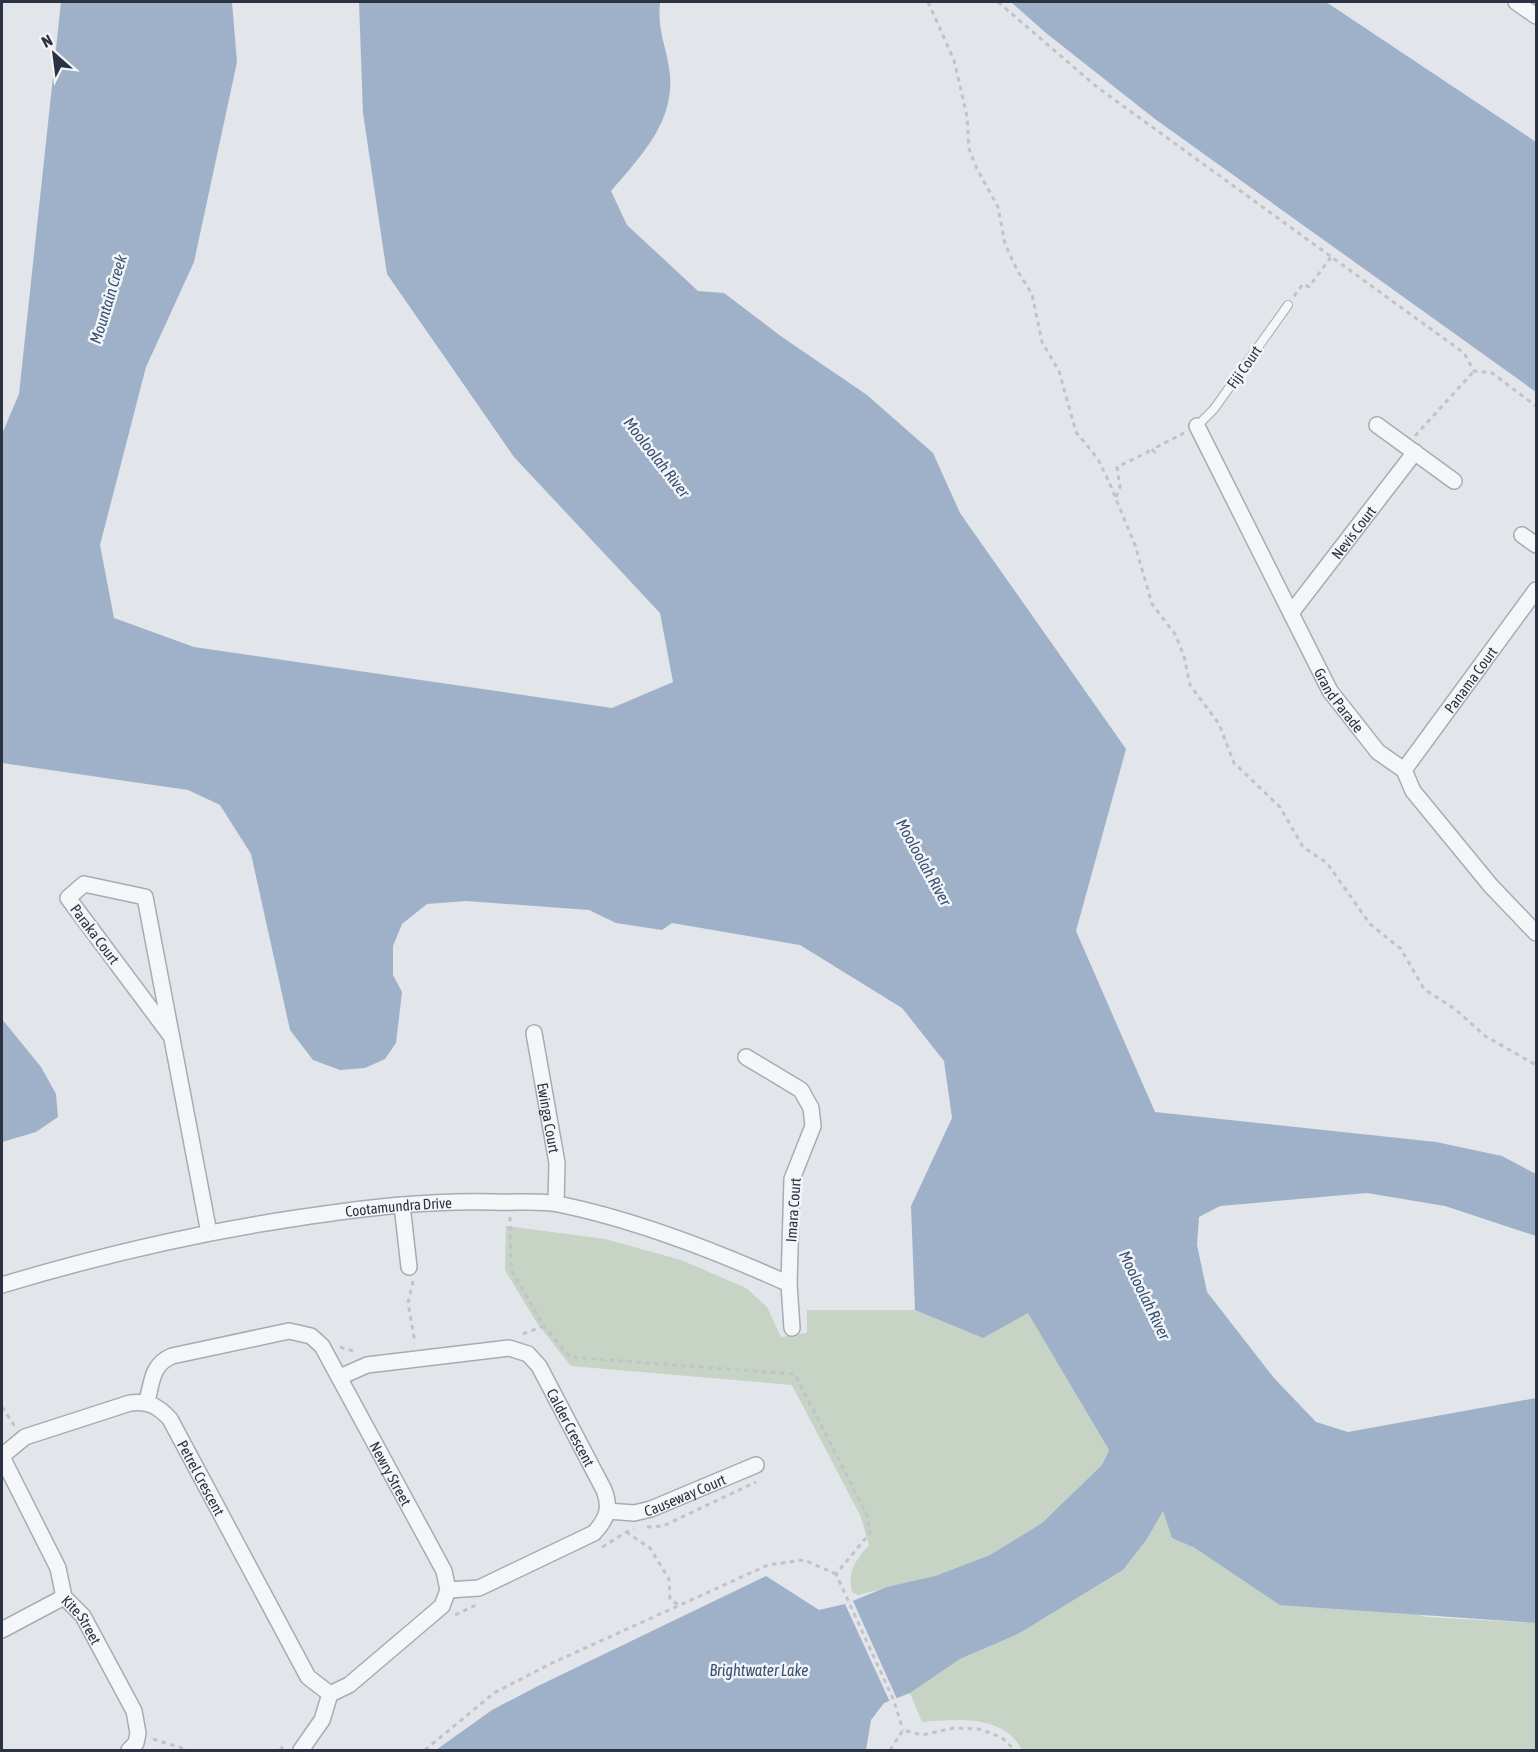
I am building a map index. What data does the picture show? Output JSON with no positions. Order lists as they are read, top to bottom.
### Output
{
  "streets": {
    "street": [
      "Nevis Court",
      "Panama Court",
      "Grand Parade",
      "Paraka Court",
      "Ewinga Court",
      "Cootamundra Drive",
      "Imara Court",
      "Calder Crescent",
      "Newry Street",
      "Petrel Crescent",
      "Causeway Court",
      "Kite Street"
    ],
    "lane": ["Fiji Court"]
  },
  "crossings": [
    ["Fiji Court", "Grand Parade"],
    ["Nevis Court", "Grand Parade"],
    ["Panama Court", "Grand Parade"],
    ["Paraka Court", "Cootamundra Drive"],
    ["Ewinga Court", "Cootamundra Drive"],
    ["Cootamundra Drive", "Imara Court"],
    ["Calder Crescent", "Newry Street"],
    ["Calder Crescent", "Causeway Court"],
    ["Newry Street", "Petrel Crescent"]
  ],
  "water": ["Mountain Creek", "Mooloolah River", "Brightwater Lake"],
  "north": "top left"
}
